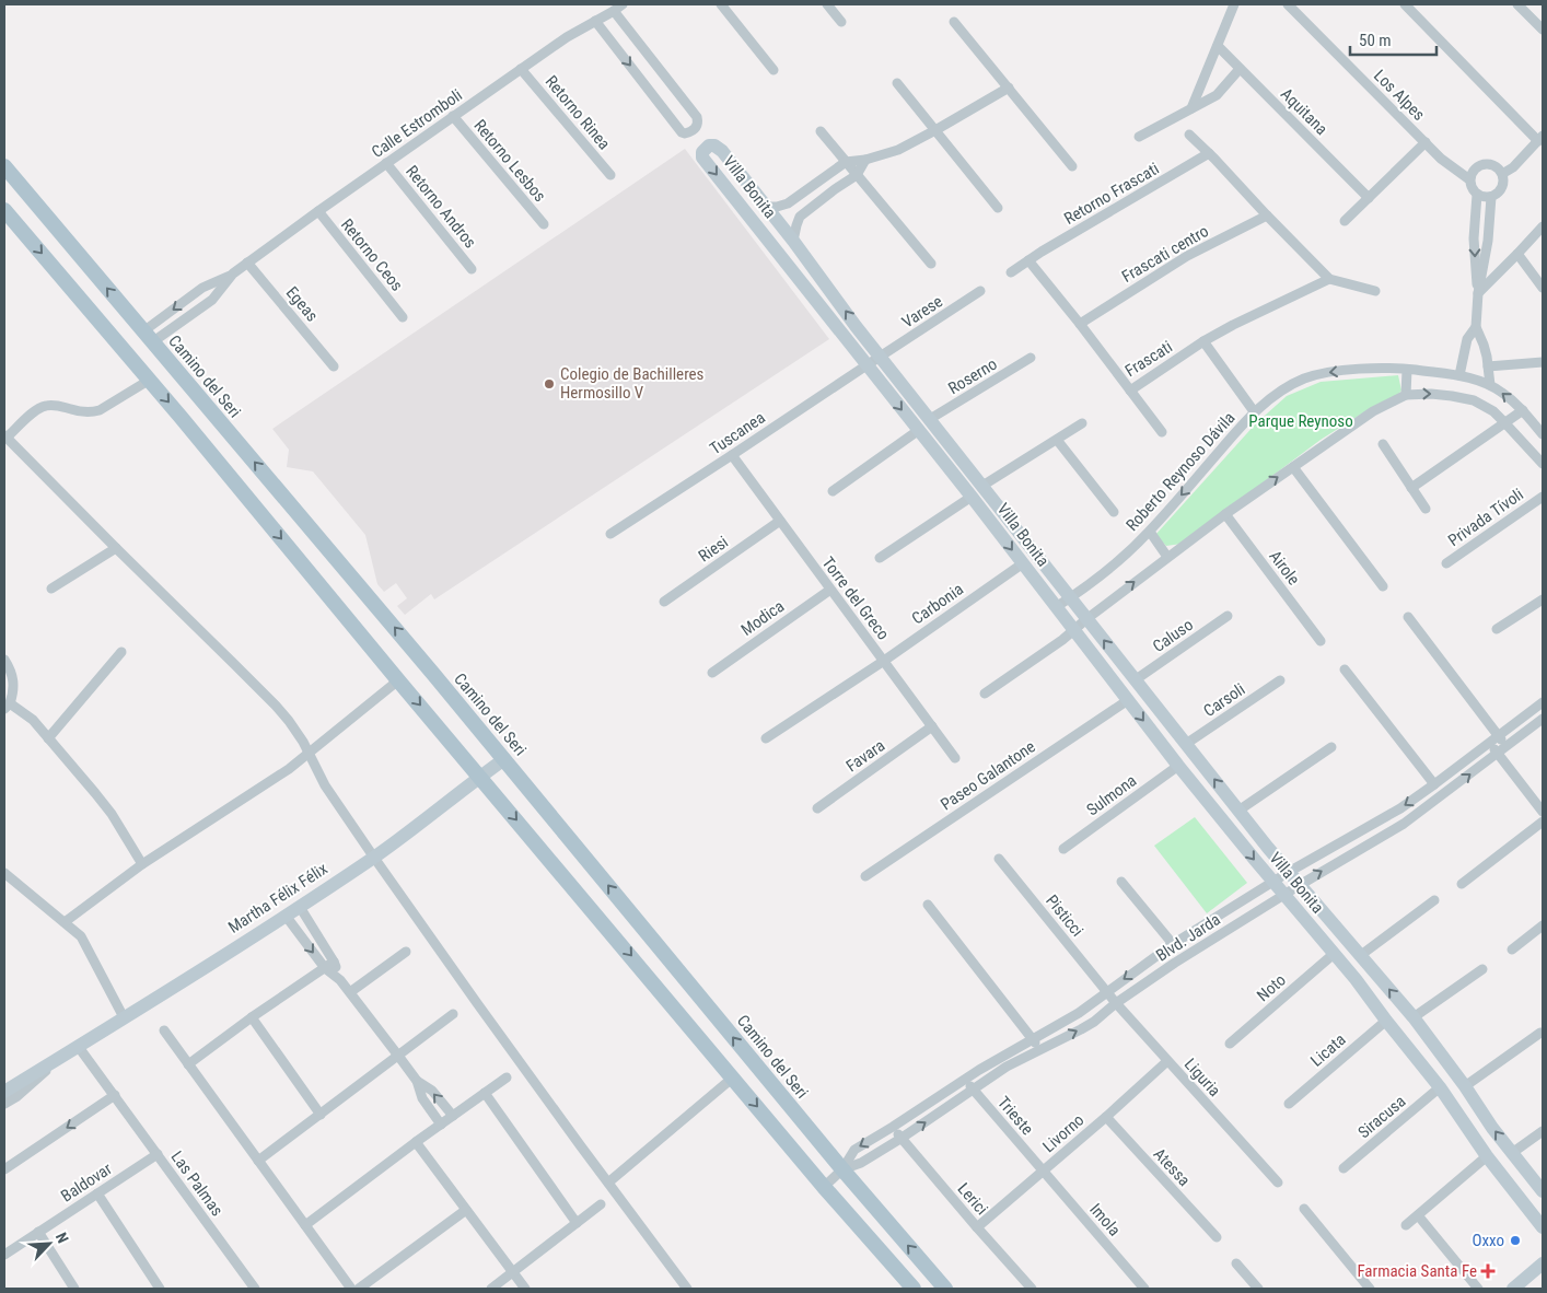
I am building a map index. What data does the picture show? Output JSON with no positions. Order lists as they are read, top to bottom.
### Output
{
  "streets": {
    "main road": ["Camino del Seri"],
    "street": [
      "Los Alpes",
      "Aquitana",
      "Retorno Rinea",
      "Calle Estromboli",
      "Retorno Lesbos",
      "Villa Bonita",
      "Retorno Frascati",
      "Retorno Andros",
      "Frascati centro",
      "Retorno Ceos",
      "Egeas",
      "Varese",
      "Frascati",
      "Roserno",
      "Tuscanea",
      "Roberto Reynoso Dávila",
      "Privada Tívoli",
      "Riesi",
      "Airole",
      "Torre del Greco",
      "Carbonia",
      "Modica",
      "Caluso",
      "Carsoli",
      "Favara",
      "Paseo Galantone",
      "Sulmona",
      "Martha Félix Félix",
      "Pisticci",
      "Blvd. Jarda",
      "Noto",
      "Licata",
      "Liguria",
      "Trieste",
      "Siracusa",
      "Livorno",
      "Atessa",
      "Baldovar",
      "Las Palmas",
      "Lerici",
      "Imola"
    ]
  },
  "crossings": [
    ["Retorno Rinea", "Calle Estromboli"],
    ["Calle Estromboli", "Retorno Lesbos"],
    ["Calle Estromboli", "Retorno Andros"],
    ["Calle Estromboli", "Retorno Ceos"],
    ["Calle Estromboli", "Egeas"],
    ["Villa Bonita", "Varese"],
    ["Villa Bonita", "Roserno"],
    ["Villa Bonita", "Tuscanea"],
    ["Villa Bonita", "Roberto Reynoso Dávila"],
    ["Villa Bonita", "Carbonia"],
    ["Villa Bonita", "Caluso"],
    ["Villa Bonita", "Carsoli"],
    ["Villa Bonita", "Paseo Galantone"],
    ["Villa Bonita", "Sulmona"],
    ["Villa Bonita", "Blvd. Jarda"],
    ["Villa Bonita", "Noto"],
    ["Villa Bonita", "Licata"],
    ["Villa Bonita", "Siracusa"],
    ["Retorno Frascati", "Frascati"],
    ["Frascati centro", "Frascati"],
    ["Varese", "Tuscanea"],
    ["Camino del Seri", "Martha Félix Félix"],
    ["Camino del Seri", "Blvd. Jarda"],
    ["Tuscanea", "Torre del Greco"],
    ["Riesi", "Torre del Greco"],
    ["Torre del Greco", "Carbonia"],
    ["Torre del Greco", "Modica"],
    ["Torre del Greco", "Favara"],
    ["Martha Félix Félix", "Las Palmas"],
    ["Pisticci", "Blvd. Jarda"],
    ["Pisticci", "Liguria"],
    ["Blvd. Jarda", "Liguria"],
    ["Blvd. Jarda", "Trieste"],
    ["Blvd. Jarda", "Lerici"],
    ["Liguria", "Livorno"],
    ["Trieste", "Livorno"],
    ["Trieste", "Imola"],
    ["Livorno", "Atessa"],
    ["Livorno", "Lerici"],
    ["Livorno", "Imola"],
    ["Baldovar", "Las Palmas"]
  ],
  "parks": ["Parque Reynoso"],
  "places": {
    "other": ["Colegio de Bachilleres Hermosillo V", "Oxxo"],
    "health": ["Farmacia Santa Fe"]
  },
  "scale_bar": "50 m",
  "north": "top right"
}
